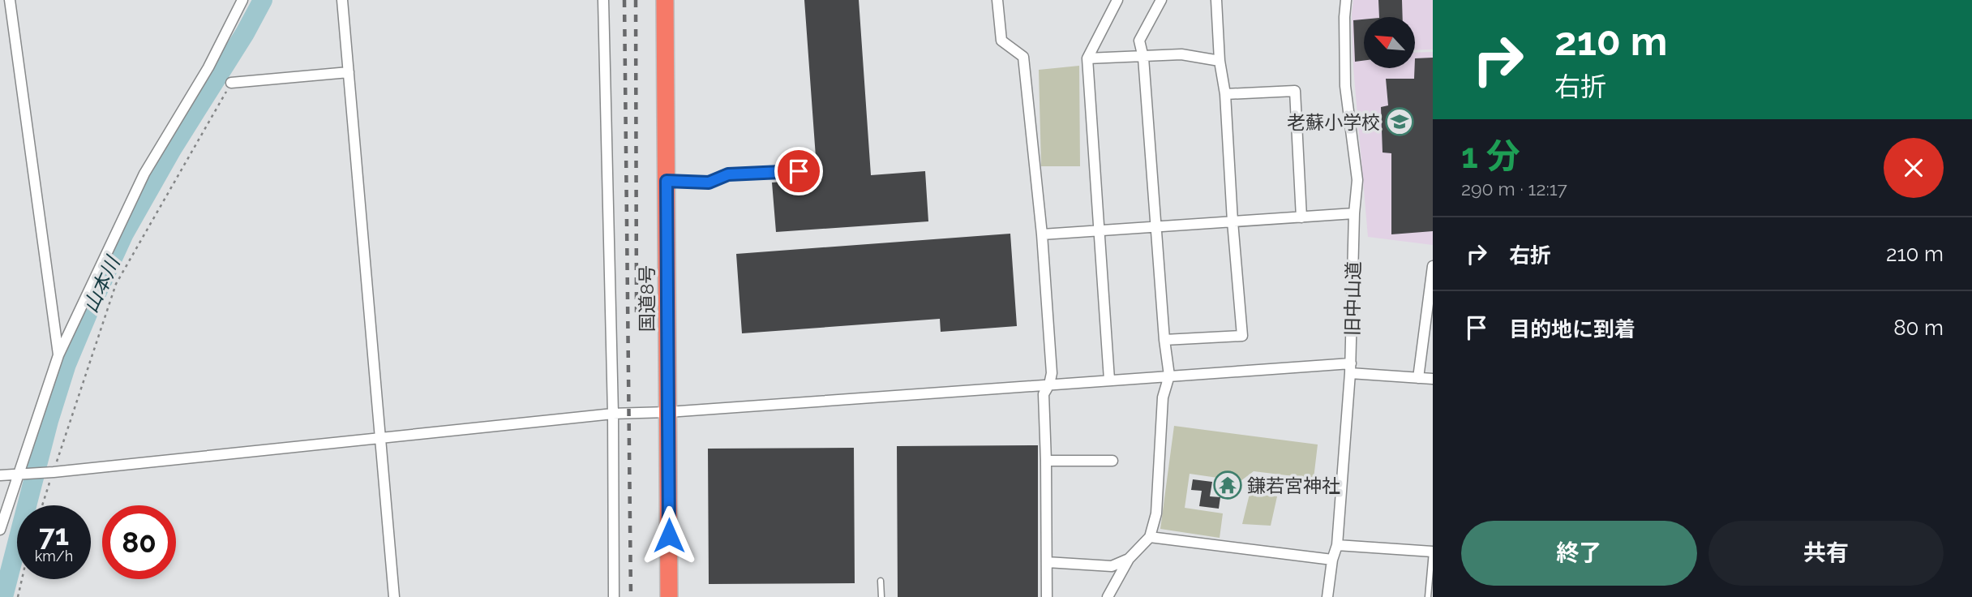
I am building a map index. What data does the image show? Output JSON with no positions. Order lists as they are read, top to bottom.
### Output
{
  "streets": {
    "highway": ["国道8号"],
    "street": ["旧中山道"]
  },
  "water": ["山本川"],
  "places": {
    "school or university": ["老蘇小学校"],
    "temple": ["鎌若宮神社"]
  },
  "north": "top left",
  "page": {
    "turn": ["210 m", "右折"],
    "heading": ["1 分", "290 m · 12:17"],
    "list": [
      {
        "name": "右折",
        "value": "210 m"
      },
      {
        "name": "目的地に到着",
        "value": "80 m"
      }
    ],
    "speed": "71 km/h",
    "limit": "80",
    "buttons": ["終了", "共有"]
  }
}
